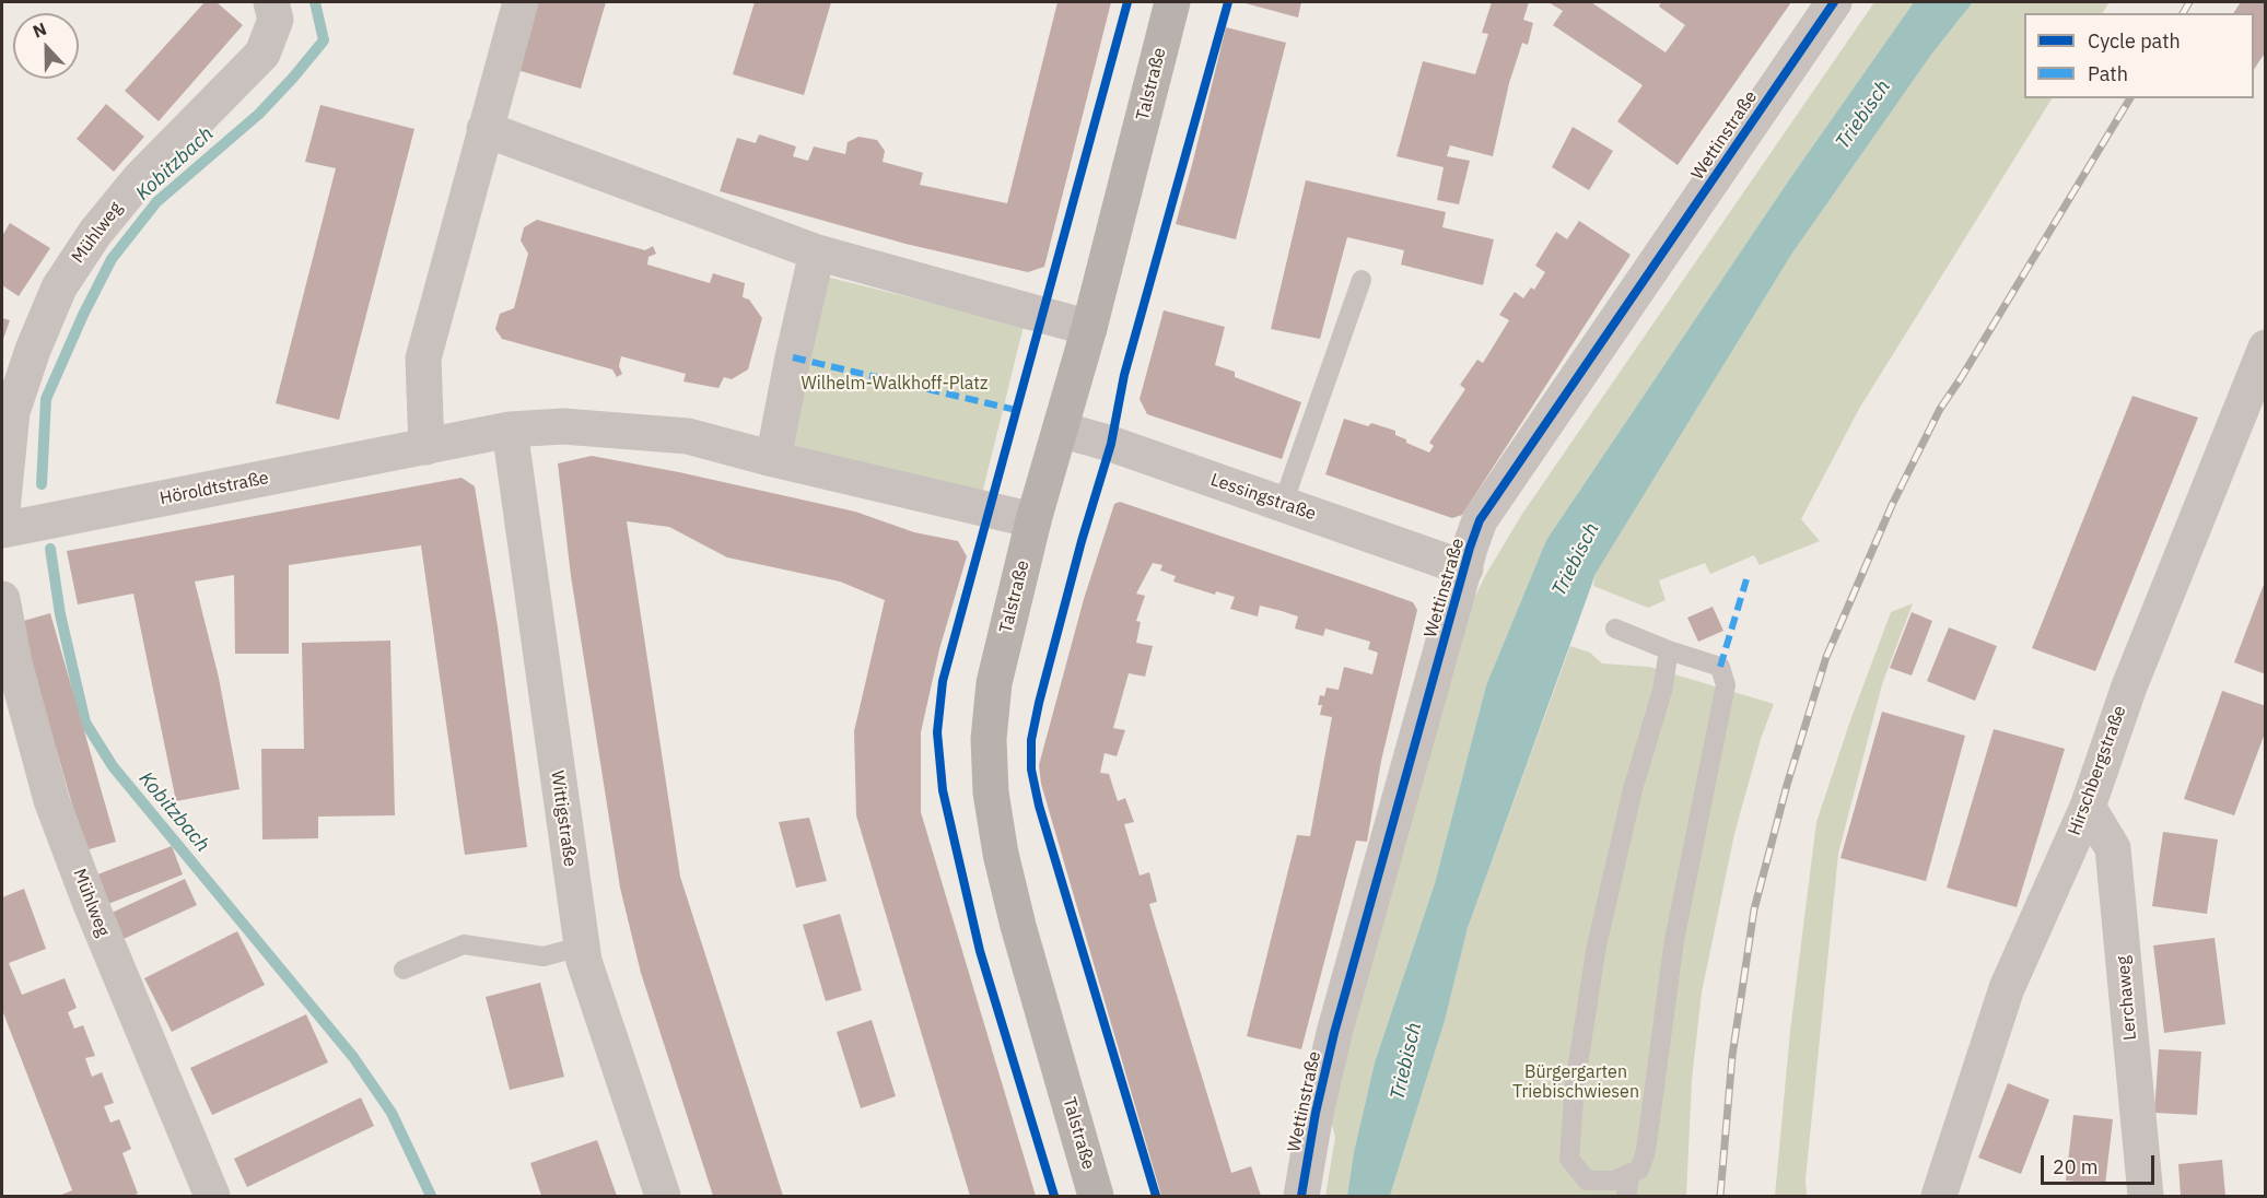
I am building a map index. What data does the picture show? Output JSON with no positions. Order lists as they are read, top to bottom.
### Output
{
  "streets": {
    "main road": ["Talstraße"],
    "street": [
      "Wettinstraße",
      "Mühlweg",
      "Höroldtstraße",
      "Lessingstraße",
      "Hirschbergstraße",
      "Wittigstraße",
      "Lerchaweg"
    ]
  },
  "crossings": [
    ["Talstraße", "Lessingstraße"],
    ["Wettinstraße", "Lessingstraße"],
    ["Hirschbergstraße", "Lerchaweg"]
  ],
  "water": ["Triebisch", "Kobitzbach"],
  "parks": ["Wilhelm-Walkhoff-Platz", "Bürgergarten Triebischwiesen"],
  "legend": ["Cycle path", "Path"],
  "scale_bar": "20 m",
  "north": "top"
}
